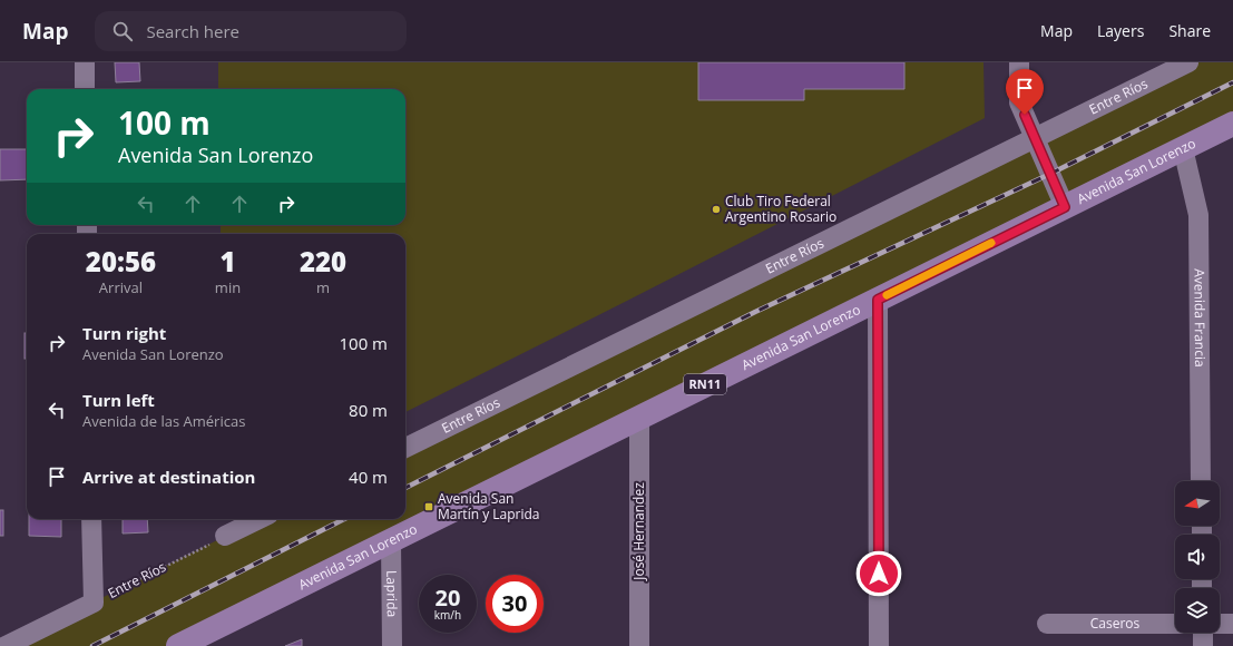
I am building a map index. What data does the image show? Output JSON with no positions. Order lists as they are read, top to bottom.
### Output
{
  "streets": {
    "main road": ["Avenida San Lorenzo", "RN11"],
    "street": [
      "Entre Ríos",
      "Avenida Francia",
      "José Hernandez",
      "Laprida",
      "Caseros"
    ]
  },
  "crossings": [
    ["Avenida San Lorenzo", "Avenida Francia"],
    ["Avenida San Lorenzo", "José Hernandez"],
    ["Avenida San Lorenzo", "Laprida"]
  ],
  "places": {
    "other": ["Club Tiro Federal Argentino Rosario"],
    "transit": ["Avenida San Martín y Laprida"]
  },
  "north": "left",
  "page": {
    "header": "Map",
    "search": "Search here",
    "nav": ["Map", "Layers", "Share"],
    "turn": ["100 m", "Avenida San Lorenzo"],
    "eta": [
      "20:56",
      "Arrival",
      "1",
      "min",
      "220",
      "m"
    ],
    "list": [
      {
        "name": "Turn right",
        "note": "Avenida San Lorenzo",
        "value": "100 m"
      },
      {
        "name": "Turn left",
        "note": "Avenida de las Américas",
        "value": "80 m"
      },
      {
        "name": "Arrive at destination",
        "value": "40 m"
      }
    ],
    "speed": "20 km/h",
    "limit": "30"
  }
}
